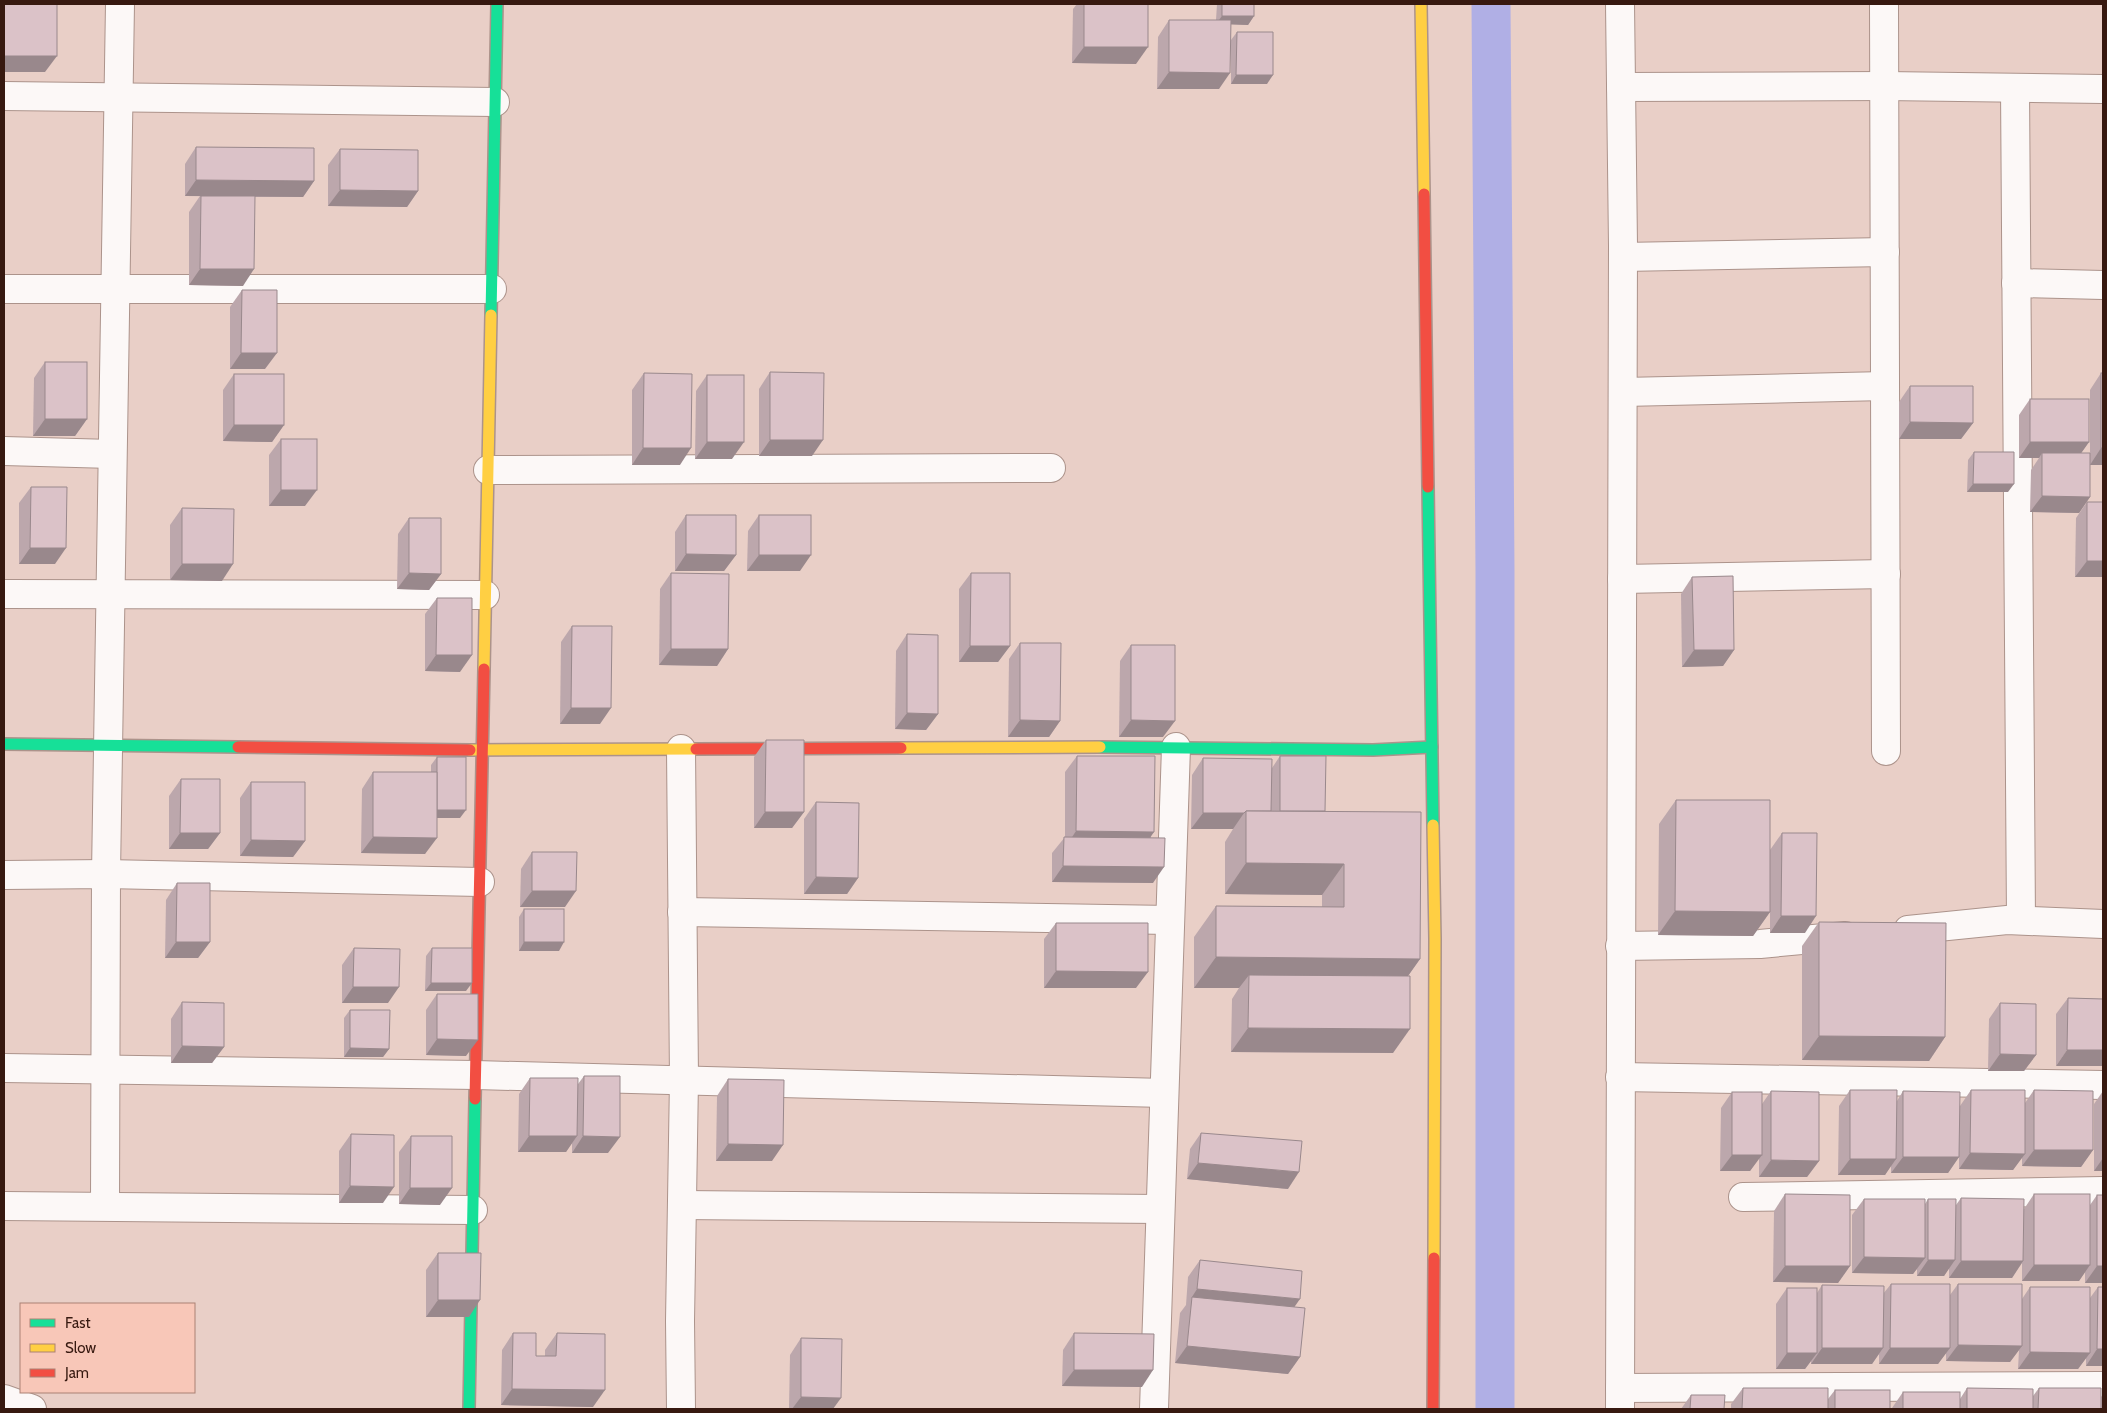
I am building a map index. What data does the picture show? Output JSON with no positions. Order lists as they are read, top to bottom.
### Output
{
  "legend": ["Fast", "Slow", "Jam"]
}
